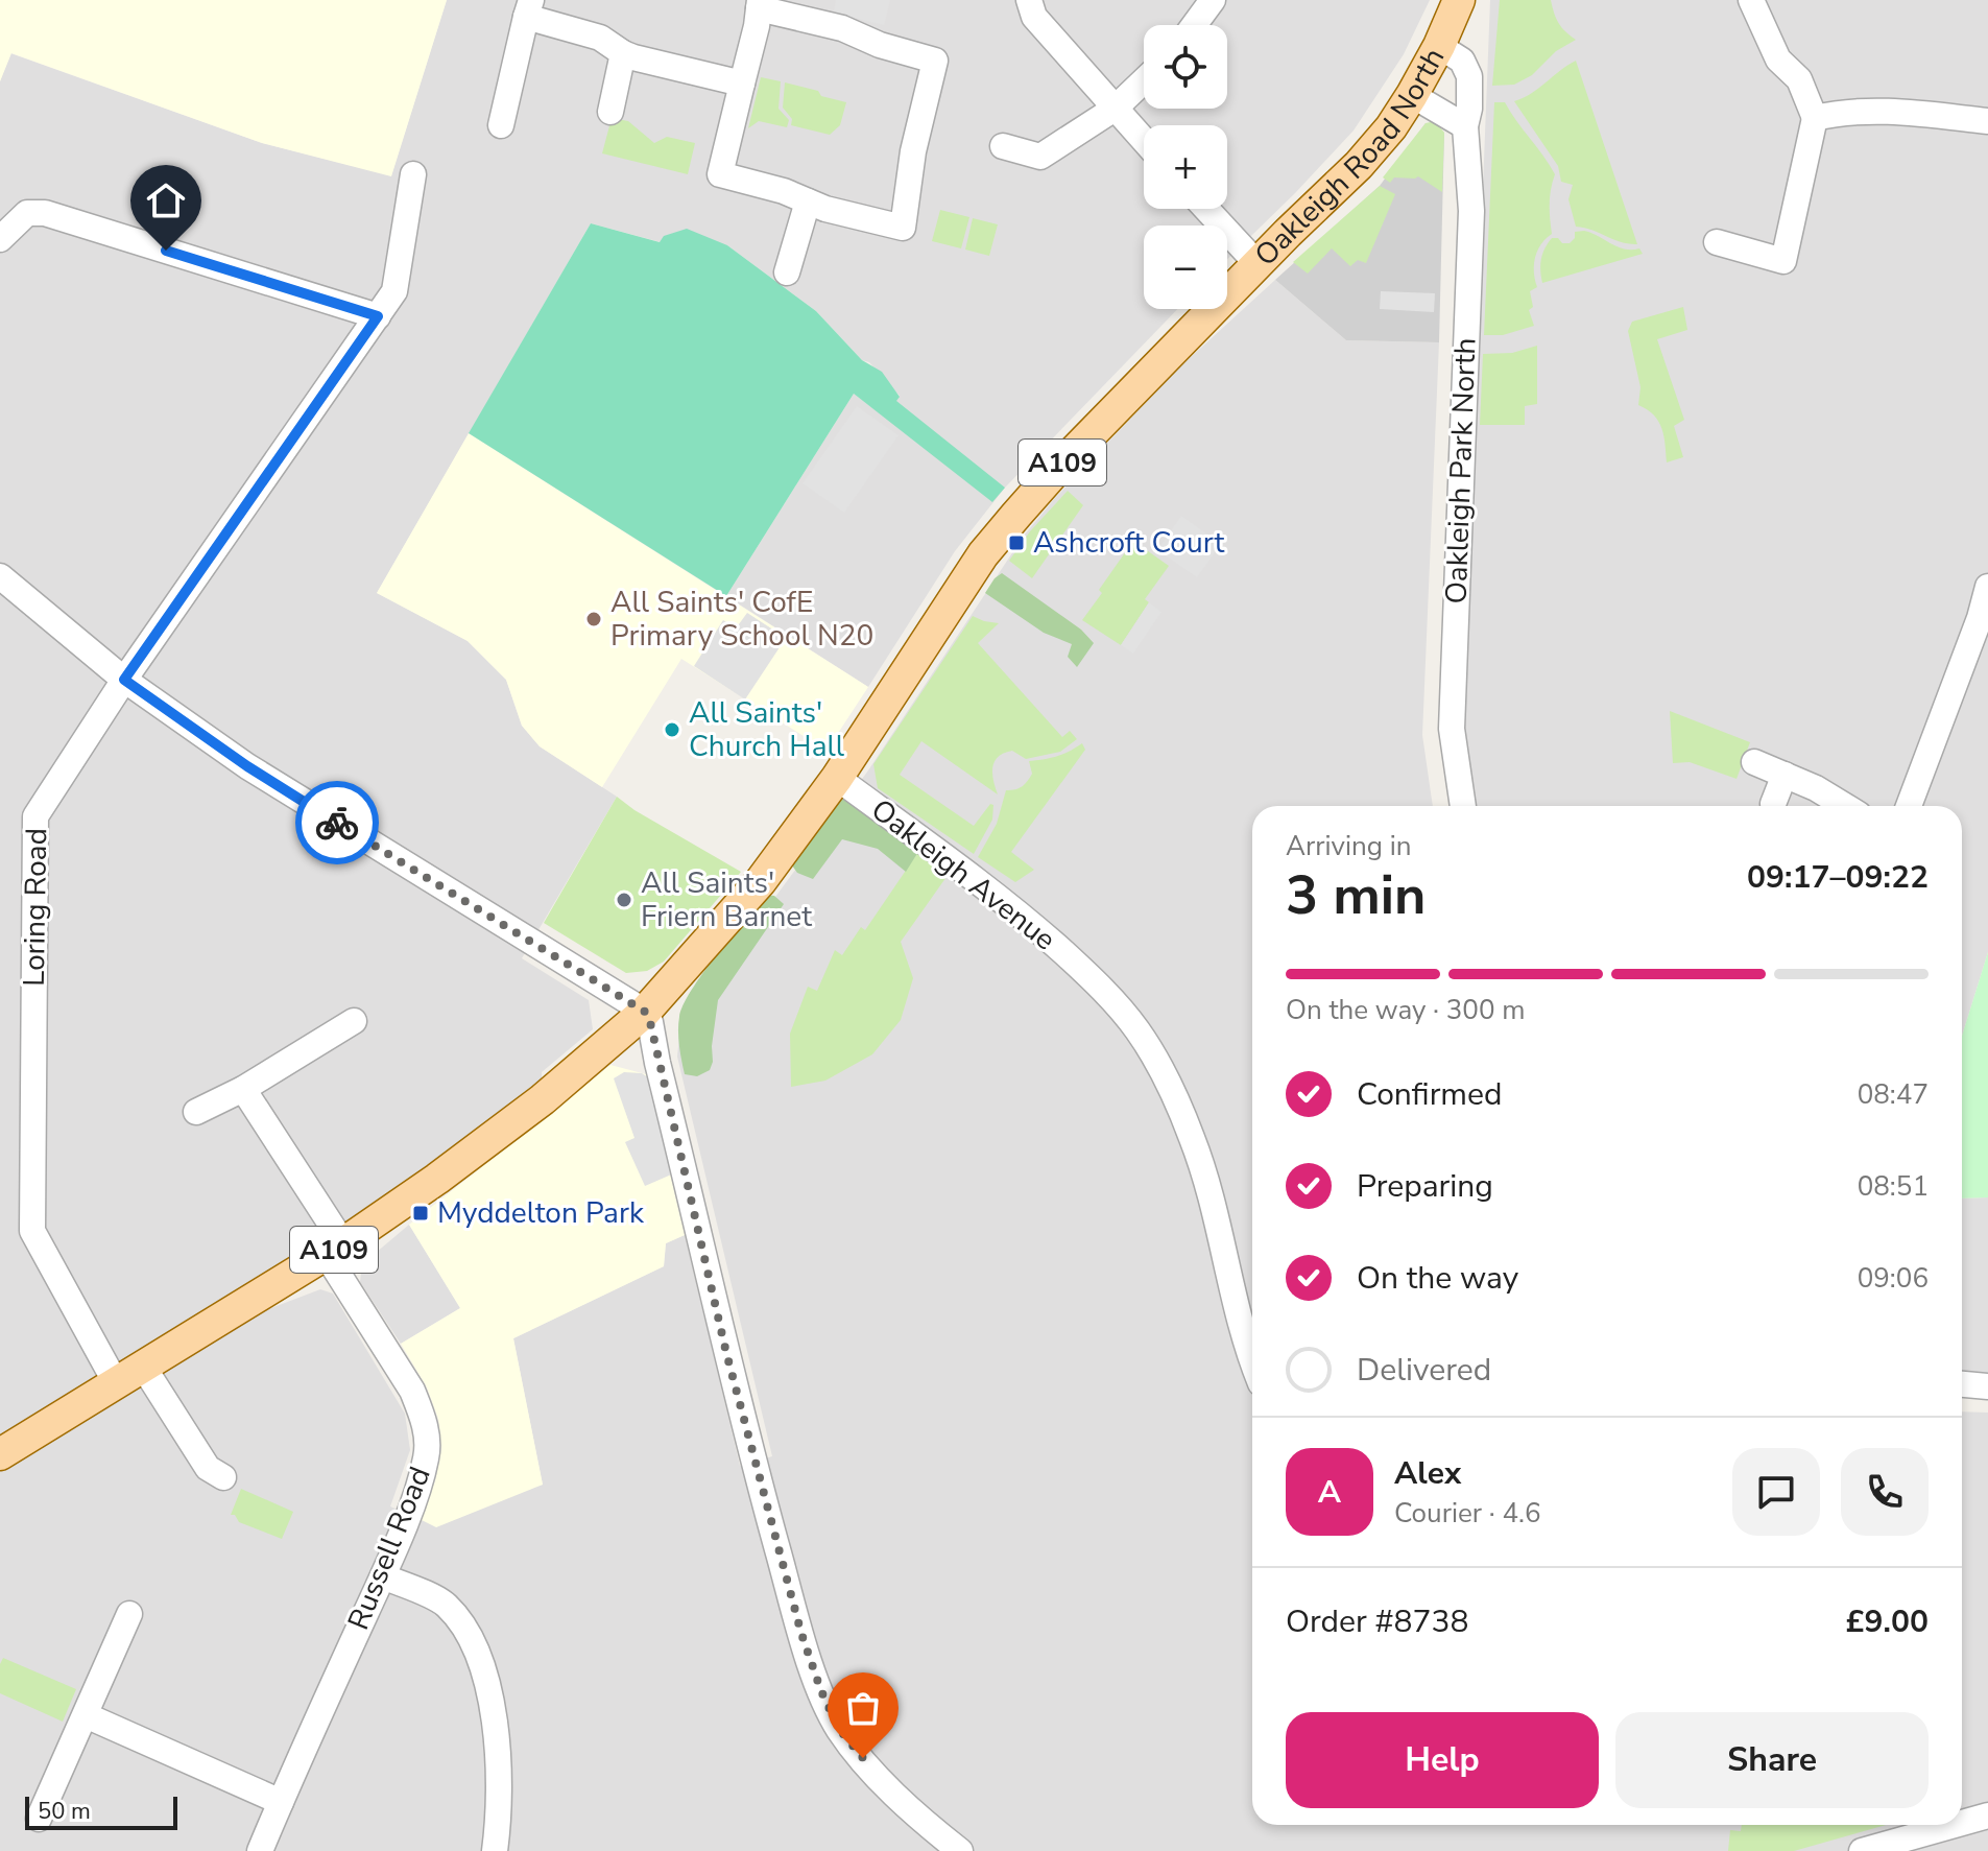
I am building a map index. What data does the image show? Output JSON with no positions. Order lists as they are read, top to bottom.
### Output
{
  "streets": {
    "main road": ["Oakleigh Road North", "A109"],
    "street": [
      "Oakleigh Park North",
      "Oakleigh Avenue",
      "Loring Road",
      "Russell Road"
    ]
  },
  "crossings": [
    ["Oakleigh Road North", "Oakleigh Park North"],
    ["Oakleigh Road North", "Oakleigh Avenue"],
    ["Oakleigh Road North", "Loring Road"],
    ["Oakleigh Road North", "Russell Road"]
  ],
  "places": {
    "transit": ["Ashcroft Court", "Myddelton Park"],
    "other": ["All Saints' CofE Primary School N20", "All Saints' Church Hall", "All Saints' Friern Barnet"]
  },
  "scale_bar": "50 m",
  "page": {
    "map_buttons": ["+", "−"],
    "heading": ["3 min", "Arriving in", "09:17–09:22"],
    "panel": [
      "Alex",
      "Courier · 4.6",
      "Order #8738",
      "£9.00"
    ],
    "bar": "On the way · 300 m",
    "list": [
      ["Confirmed", "08:47"],
      ["Preparing", "08:51"],
      ["On the way", "09:06"],
      "Delivered"
    ],
    "round": "A",
    "buttons": ["Help", "Share"],
    "scale": "50 m"
  }
}
